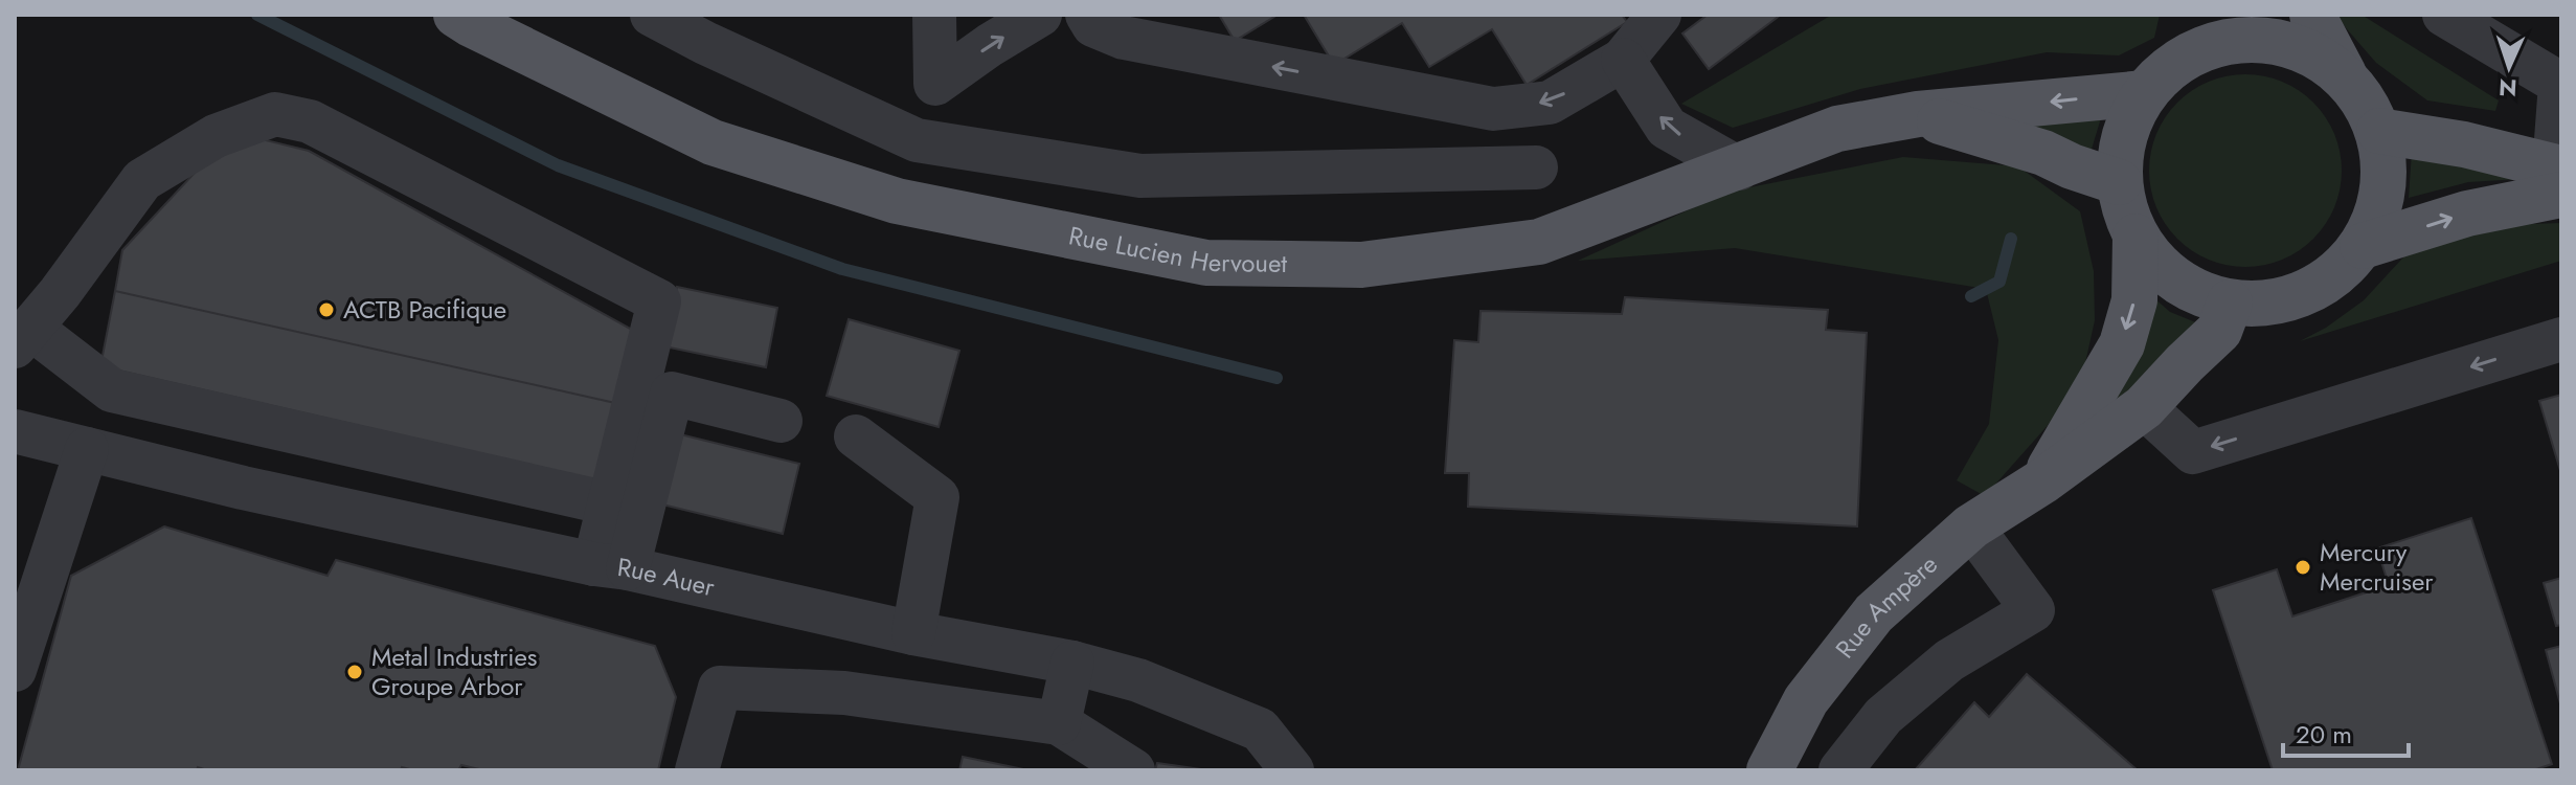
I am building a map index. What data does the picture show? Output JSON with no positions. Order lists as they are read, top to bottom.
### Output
{
  "streets": {
    "main road": ["Rue Lucien Hervouet", "Rue Ampère"],
    "street": ["Rue Auer"]
  },
  "crossings": [
    ["Rue Lucien Hervouet", "Rue Ampère"]
  ],
  "places": ["ACTB Pacifique", "Mercury Mercruiser", "Metal Industries Groupe Arbor"],
  "scale_bar": "20 m",
  "north": "bottom"
}
